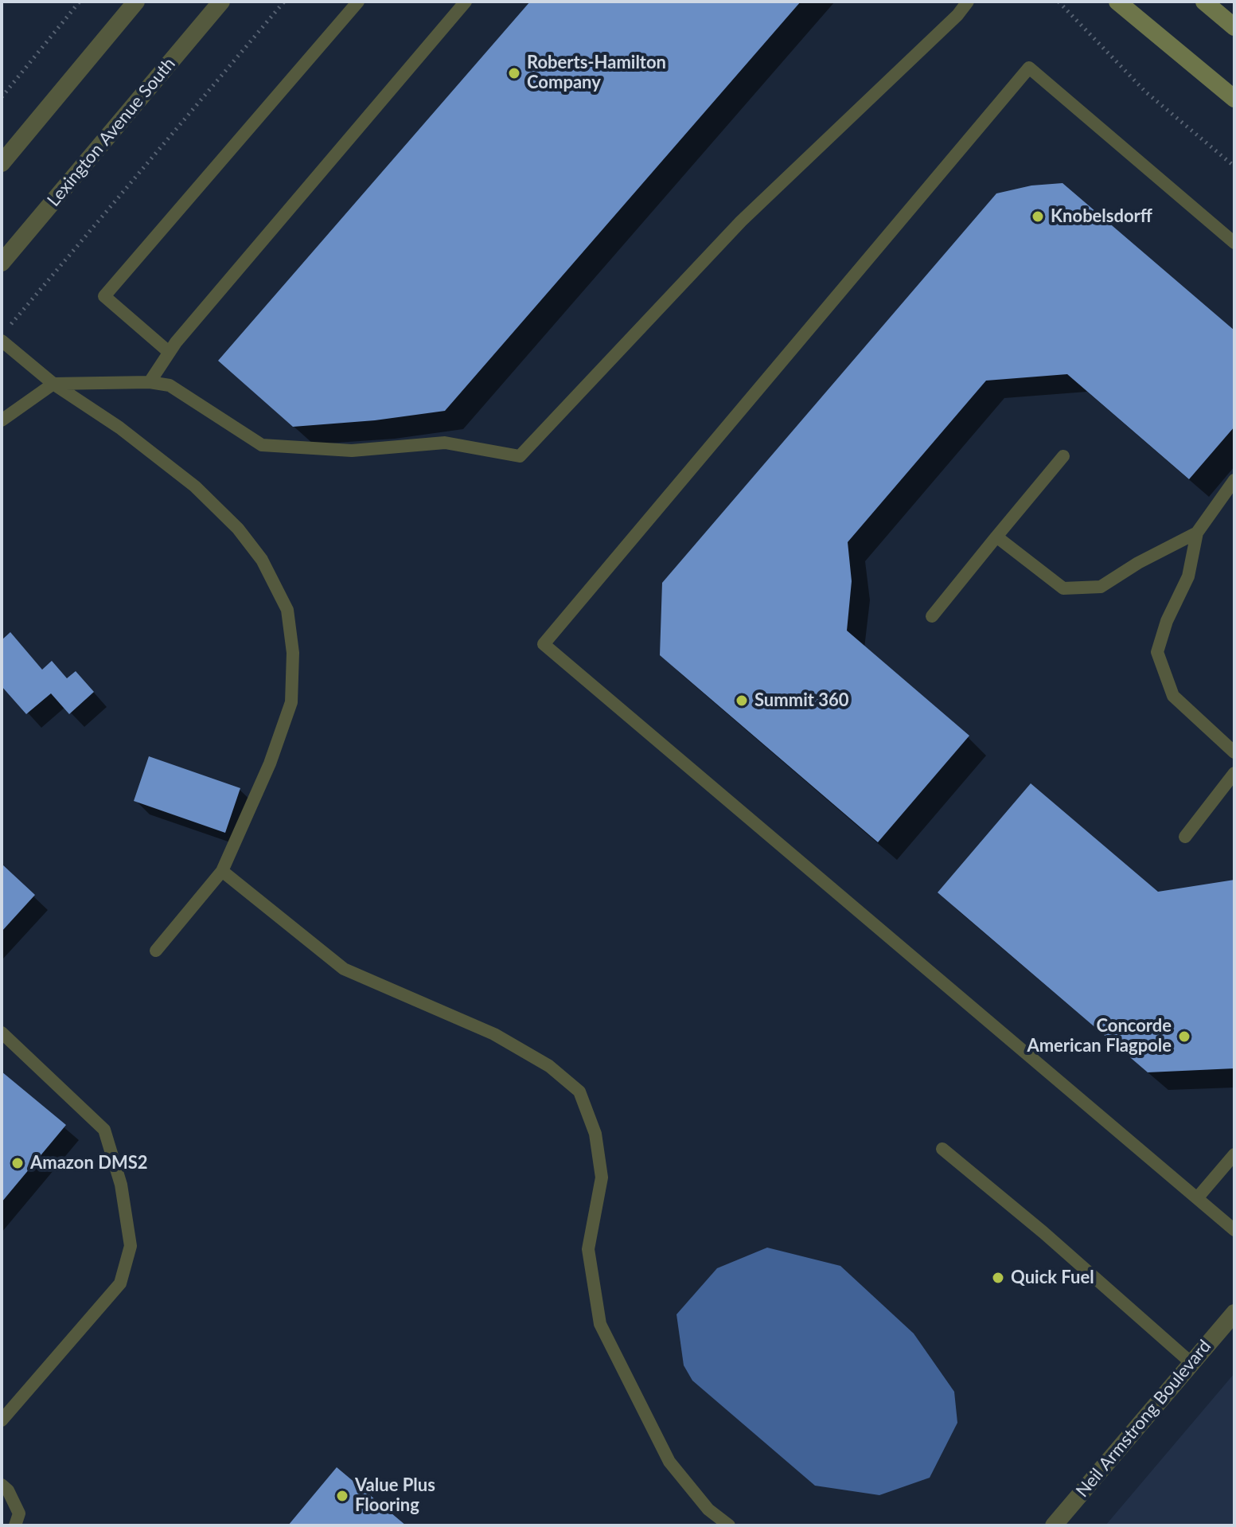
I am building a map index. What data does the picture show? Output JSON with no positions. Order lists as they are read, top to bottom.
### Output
{
  "streets": {
    "street": ["Lexington Avenue South", "Neil Armstrong Boulevard"]
  },
  "places": [
    "Roberts-Hamilton Company",
    "Knobelsdorff",
    "Summit 360",
    "Concorde American Flagpole",
    "Amazon DMS2",
    "Quick Fuel",
    "Value Plus Flooring"
  ]
}
